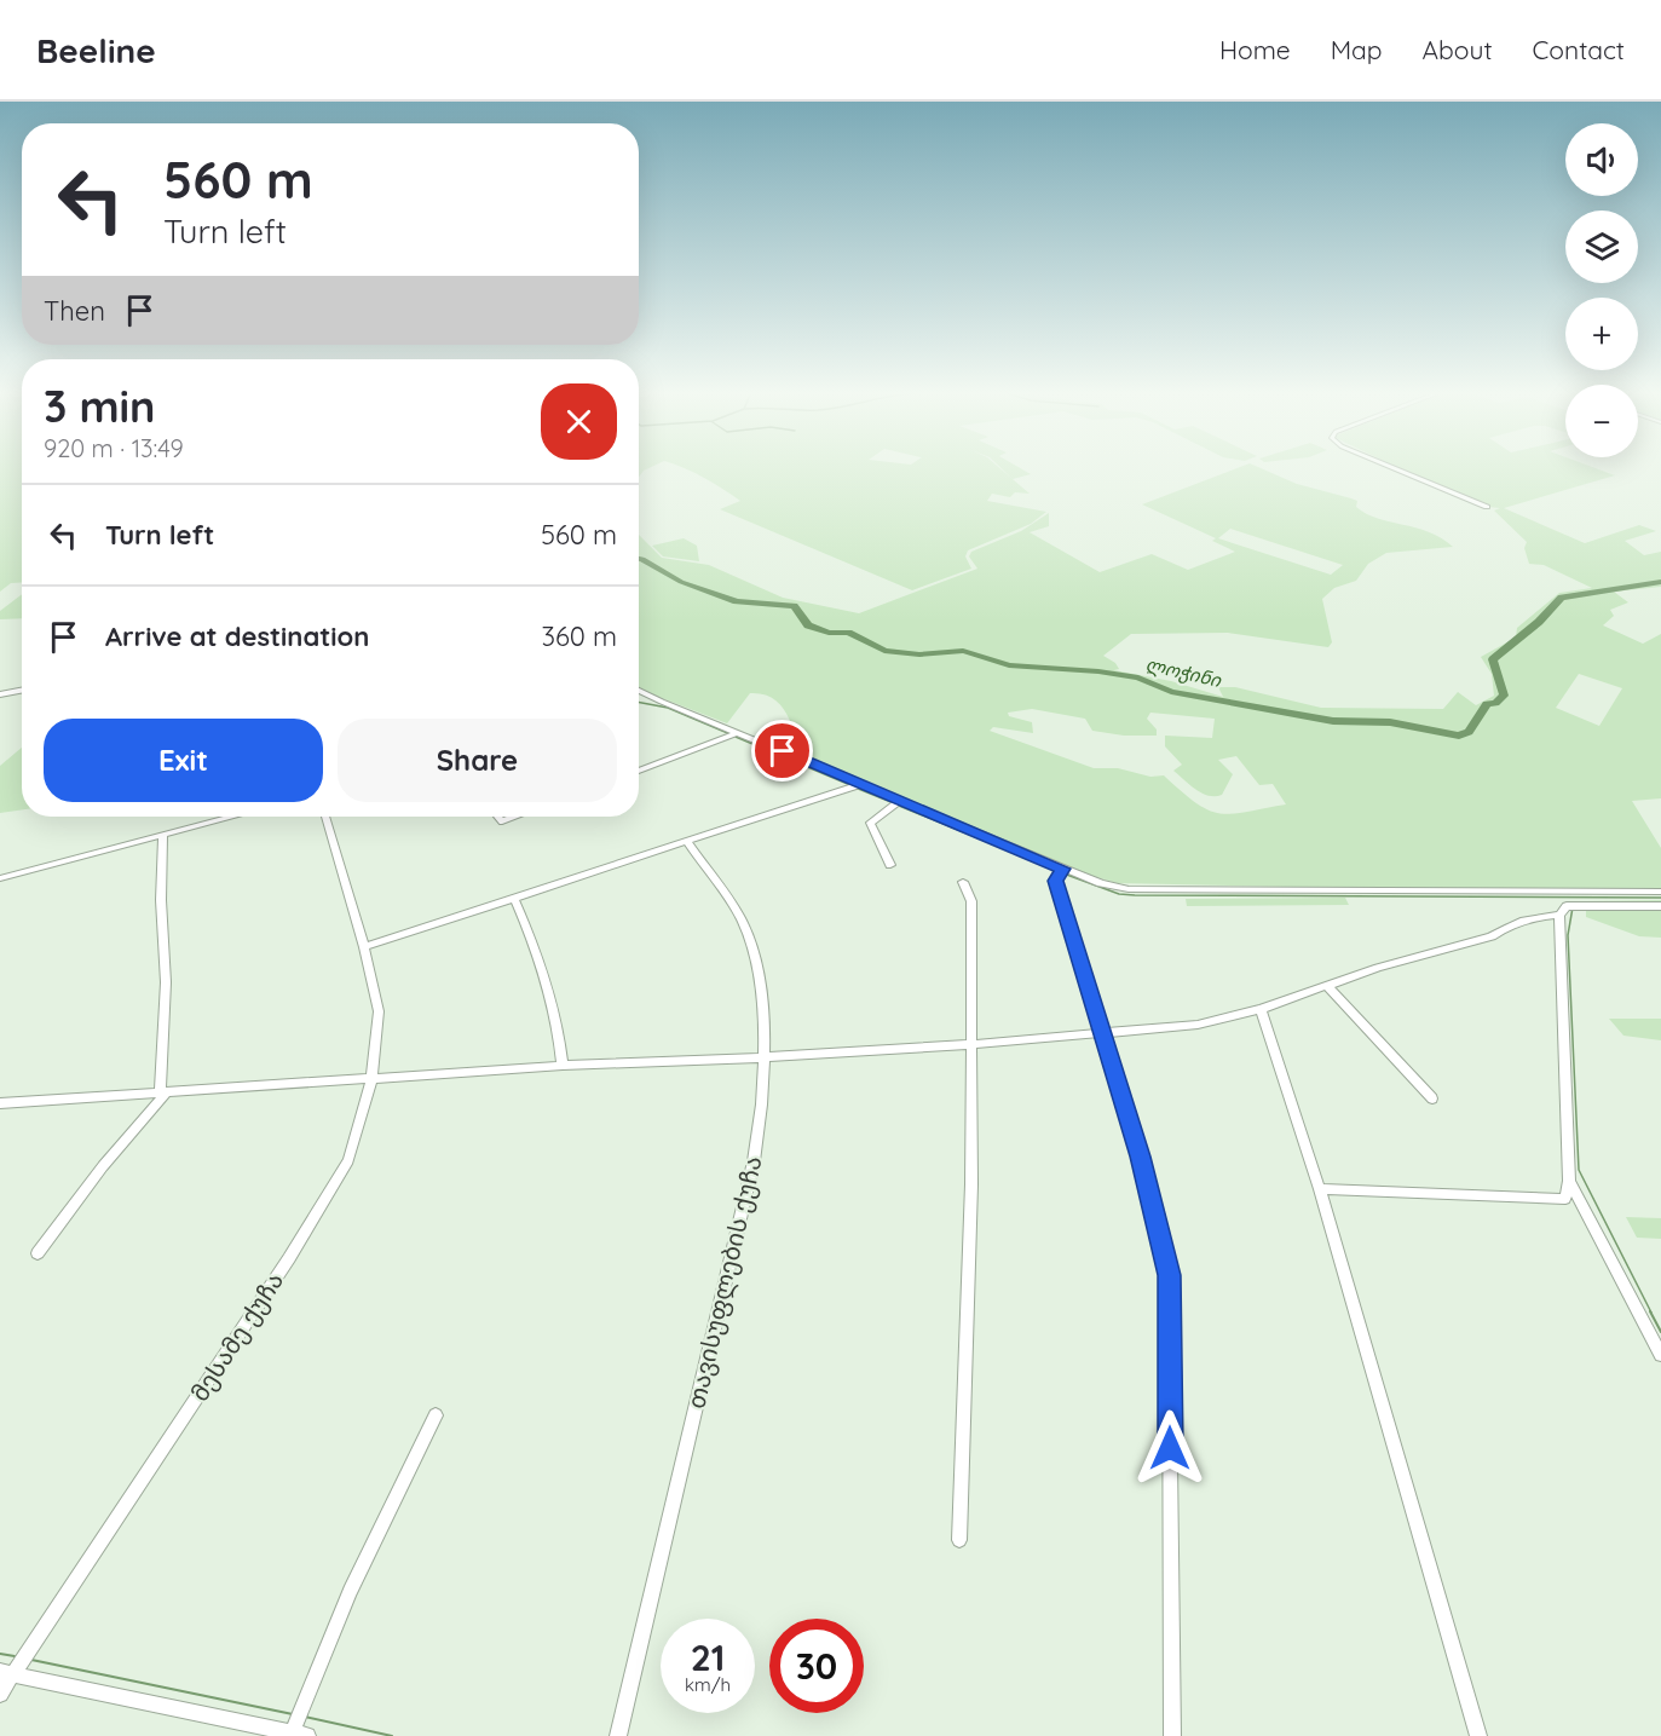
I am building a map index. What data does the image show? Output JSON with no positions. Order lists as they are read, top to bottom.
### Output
{
  "streets": {
    "street": ["თავისუფლების ქუჩა", "მესამე ქუჩა"]
  },
  "water": ["ლოჭინი"],
  "page": {
    "header": "Beeline",
    "nav": [
      "Home",
      "Map",
      "About",
      "Contact"
    ],
    "map_buttons": ["+", "−"],
    "turn": ["560 m", "Turn left"],
    "then": "Then",
    "heading": ["3 min", "920 m · 13:49"],
    "list": [
      {
        "name": "Turn left",
        "value": "560 m"
      },
      {
        "name": "Arrive at destination",
        "value": "360 m"
      }
    ],
    "buttons": ["Exit", "Share"],
    "speed": "21 km/h",
    "limit": "30"
  }
}
